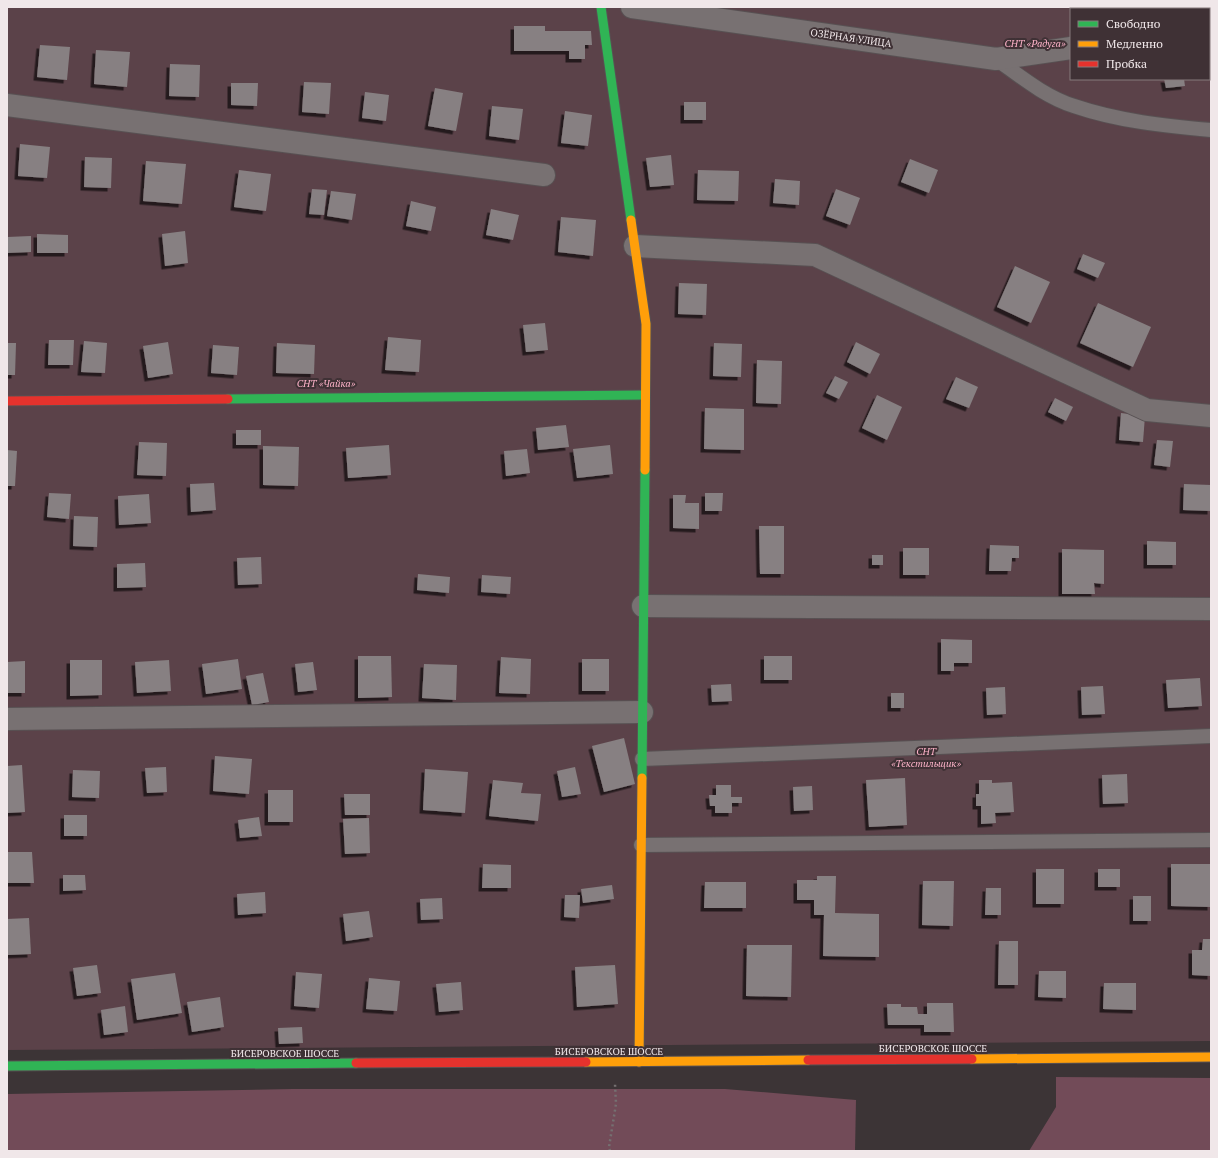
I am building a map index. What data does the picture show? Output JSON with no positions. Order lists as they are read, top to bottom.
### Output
{
  "streets": {
    "street": ["ОЗЁРНАЯ УЛИЦА", "БИСЕРОВСКОЕ ШОССЕ"]
  },
  "parks": ["СНТ «Радуга»", "СНТ «Чайка»", "СНТ «Текстильщик»"],
  "legend": ["Свободно", "Медленно", "Пробка"]
}
